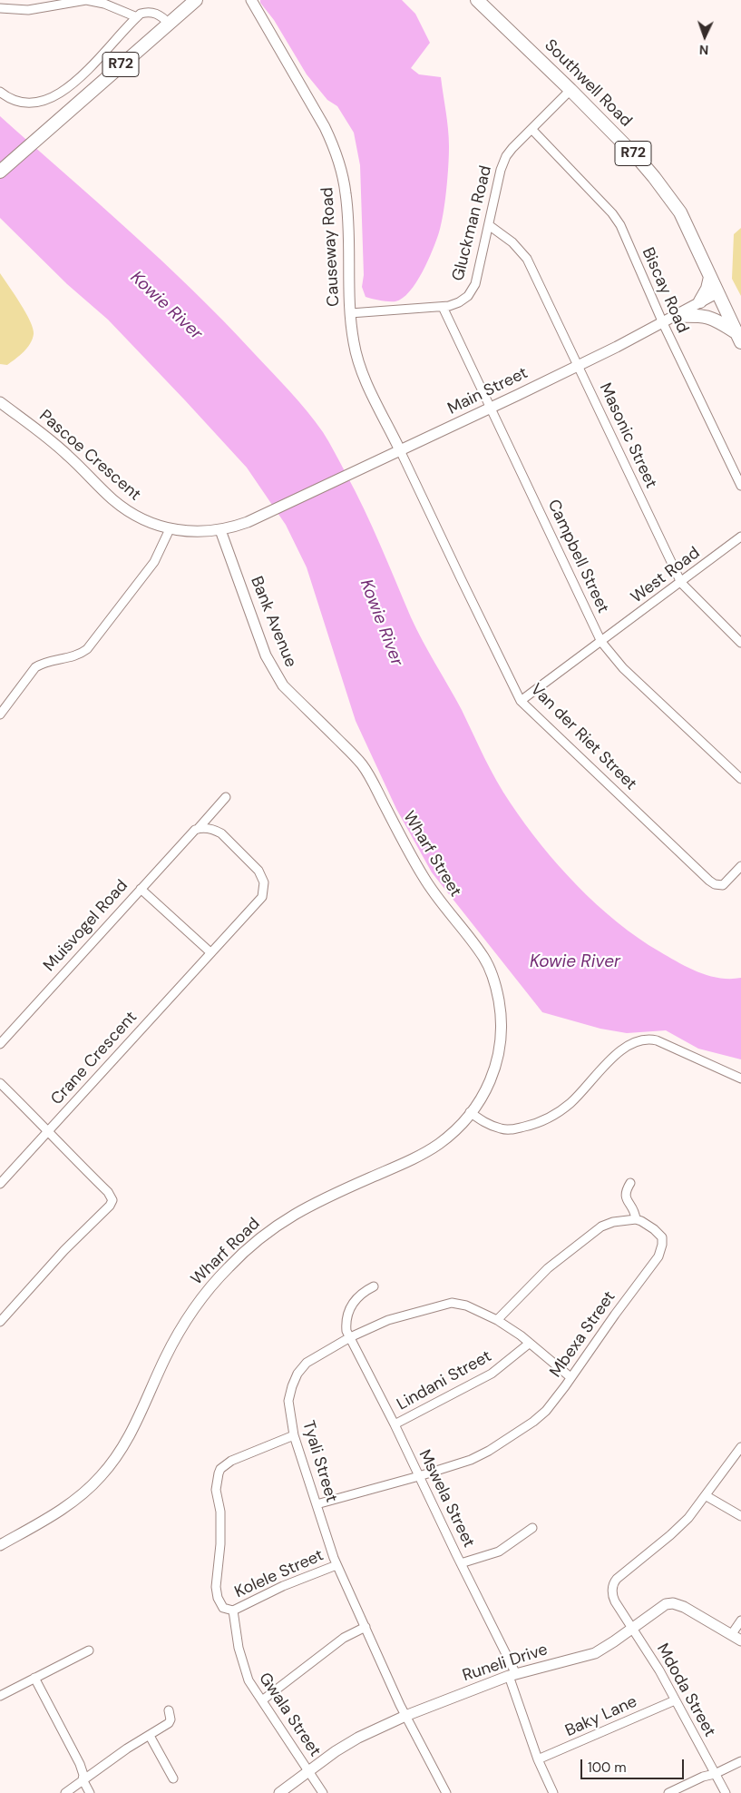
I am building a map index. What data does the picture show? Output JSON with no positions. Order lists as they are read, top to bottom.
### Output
{
  "streets": {
    "main road": ["R72", "Southwell Road"],
    "street": [
      "Gluckman Road",
      "Causeway Road",
      "Biscay Road",
      "Main Street",
      "Masonic Street",
      "Pascoe Crescent",
      "Campbell Street",
      "West Road",
      "Bank Avenue",
      "Van der Riet Street",
      "Wharf Street",
      "Muisvogel Road",
      "Crane Crescent",
      "Wharf Road",
      "Mbexa Street",
      "Lindani Street",
      "Tyali Street",
      "Mswela Street",
      "Kolele Street",
      "Runeli Drive",
      "Mdoda Street",
      "Gwala Street",
      "Baky Lane"
    ]
  },
  "crossings": [
    ["Southwell Road", "Gluckman Road"],
    ["Southwell Road", "Main Street"],
    ["Gluckman Road", "Causeway Road"],
    ["Gluckman Road", "Biscay Road"],
    ["Gluckman Road", "Masonic Street"],
    ["Gluckman Road", "Campbell Street"],
    ["Causeway Road", "Main Street"],
    ["Causeway Road", "Van der Riet Street"],
    ["Biscay Road", "Main Street"],
    ["Main Street", "Masonic Street"],
    ["Main Street", "Pascoe Crescent"],
    ["Main Street", "Campbell Street"],
    ["Main Street", "Van der Riet Street"],
    ["Masonic Street", "West Road"],
    ["Pascoe Crescent", "Bank Avenue"],
    ["Campbell Street", "West Road"],
    ["West Road", "Van der Riet Street"],
    ["Bank Avenue", "Wharf Street"],
    ["Wharf Street", "Wharf Road"],
    ["Muisvogel Road", "Crane Crescent"],
    ["Mbexa Street", "Tyali Street"],
    ["Mbexa Street", "Mswela Street"],
    ["Lindani Street", "Tyali Street"],
    ["Lindani Street", "Mswela Street"],
    ["Tyali Street", "Mswela Street"],
    ["Tyali Street", "Kolele Street"],
    ["Tyali Street", "Runeli Drive"],
    ["Mswela Street", "Runeli Drive"],
    ["Mswela Street", "Baky Lane"],
    ["Kolele Street", "Gwala Street"],
    ["Runeli Drive", "Mdoda Street"],
    ["Runeli Drive", "Gwala Street"],
    ["Mdoda Street", "Baky Lane"]
  ],
  "water": ["Kowie River"],
  "scale_bar": "100 m",
  "north": "bottom"
}
